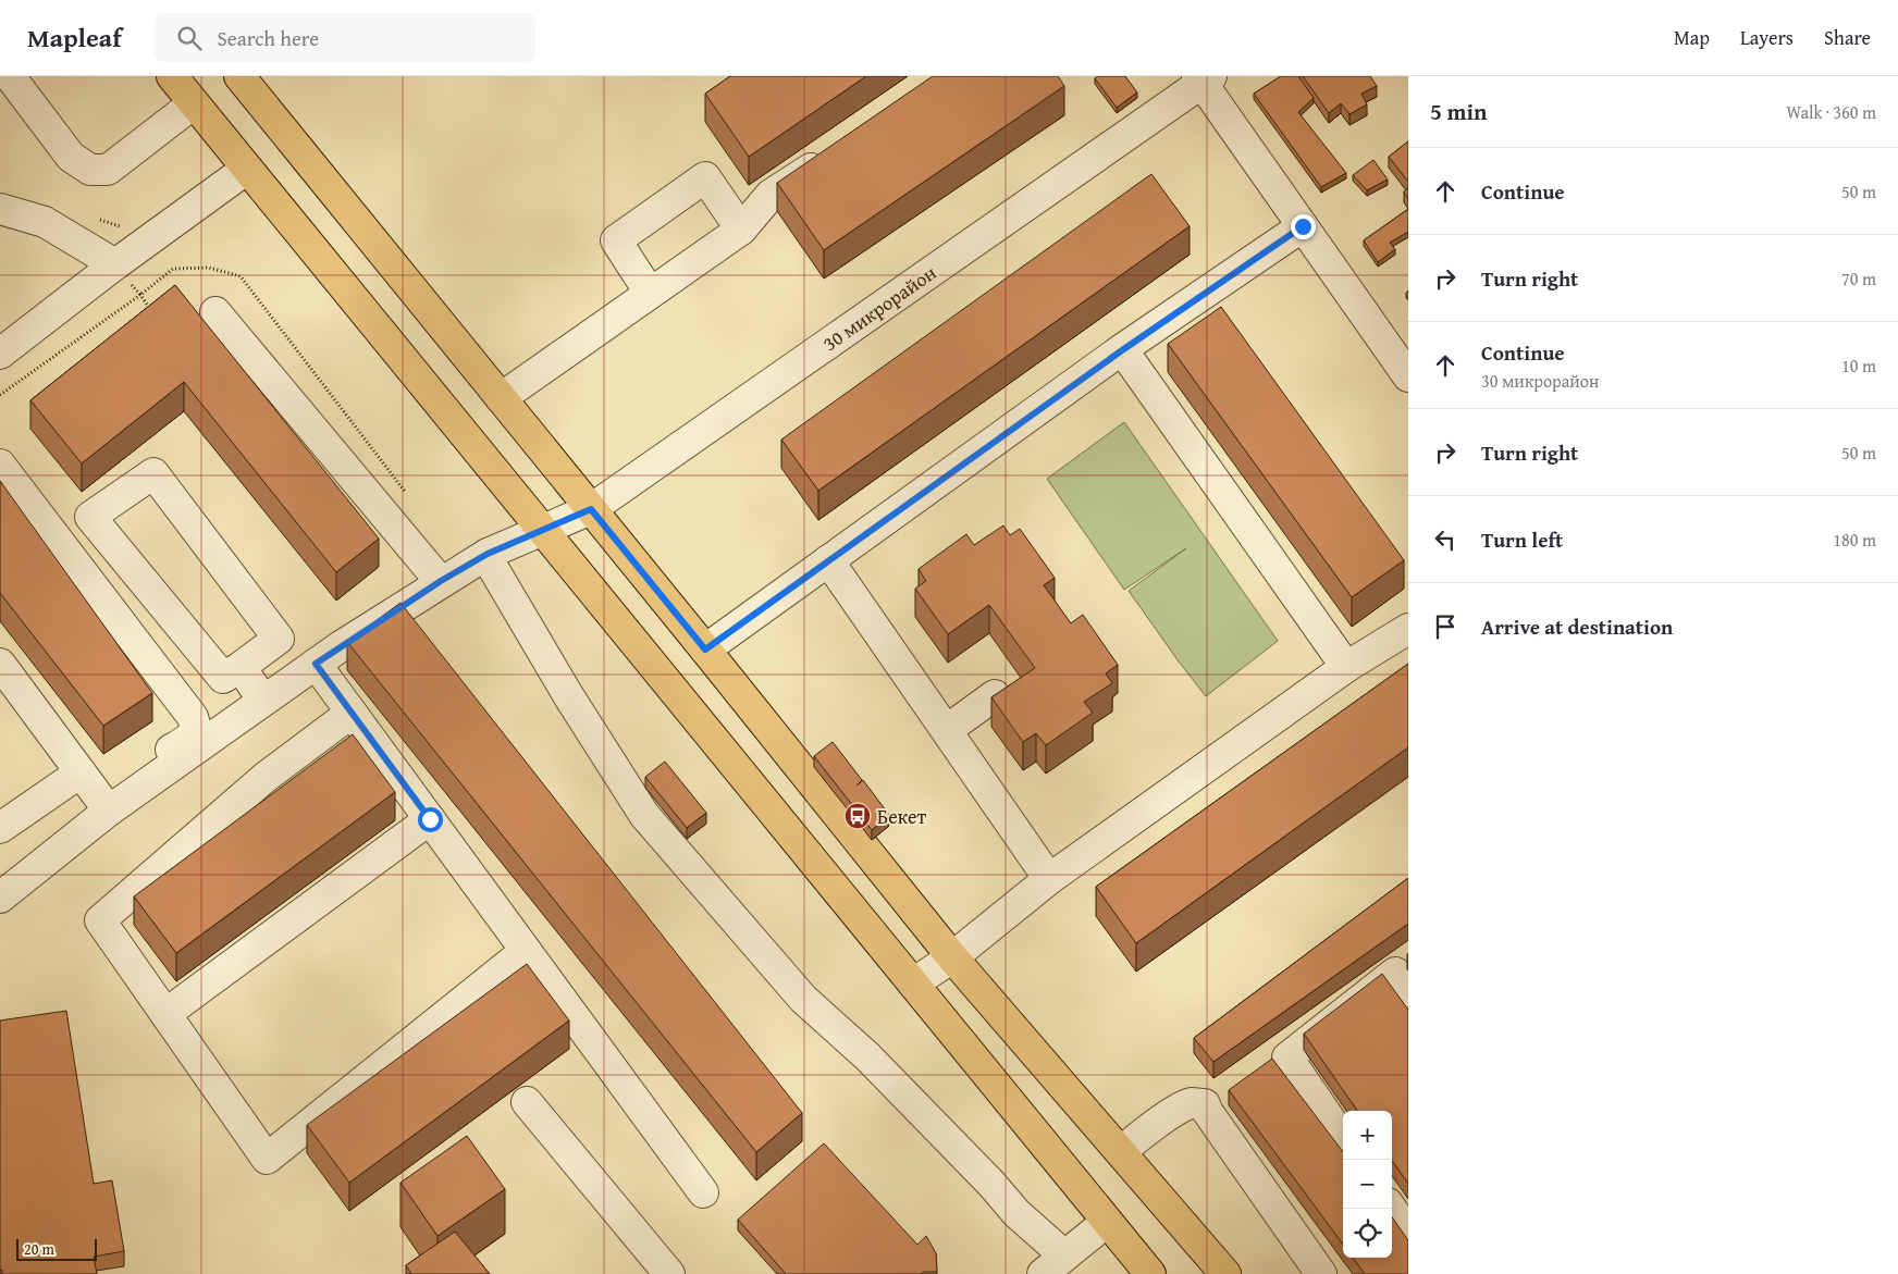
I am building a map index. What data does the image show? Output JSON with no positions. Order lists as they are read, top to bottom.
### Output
{
  "streets": {
    "street": ["30 микрорайон"]
  },
  "places": {
    "bus stop": ["Бекет"]
  },
  "scale_bar": "20 m",
  "page": {
    "header": "Mapleaf",
    "search": "Search here",
    "nav": ["Map", "Layers", "Share"],
    "heading": ["5 min", "Walk · 360 m"],
    "list": [
      ["Continue", "50 m"],
      ["Turn right", "70 m"],
      ["Continue", "30 микрорайон", "10 m"],
      ["Turn right", "50 m"],
      ["Turn left", "180 m"],
      "Arrive at destination"
    ],
    "map_buttons": ["+", "−"],
    "scale": "20 m"
  }
}
